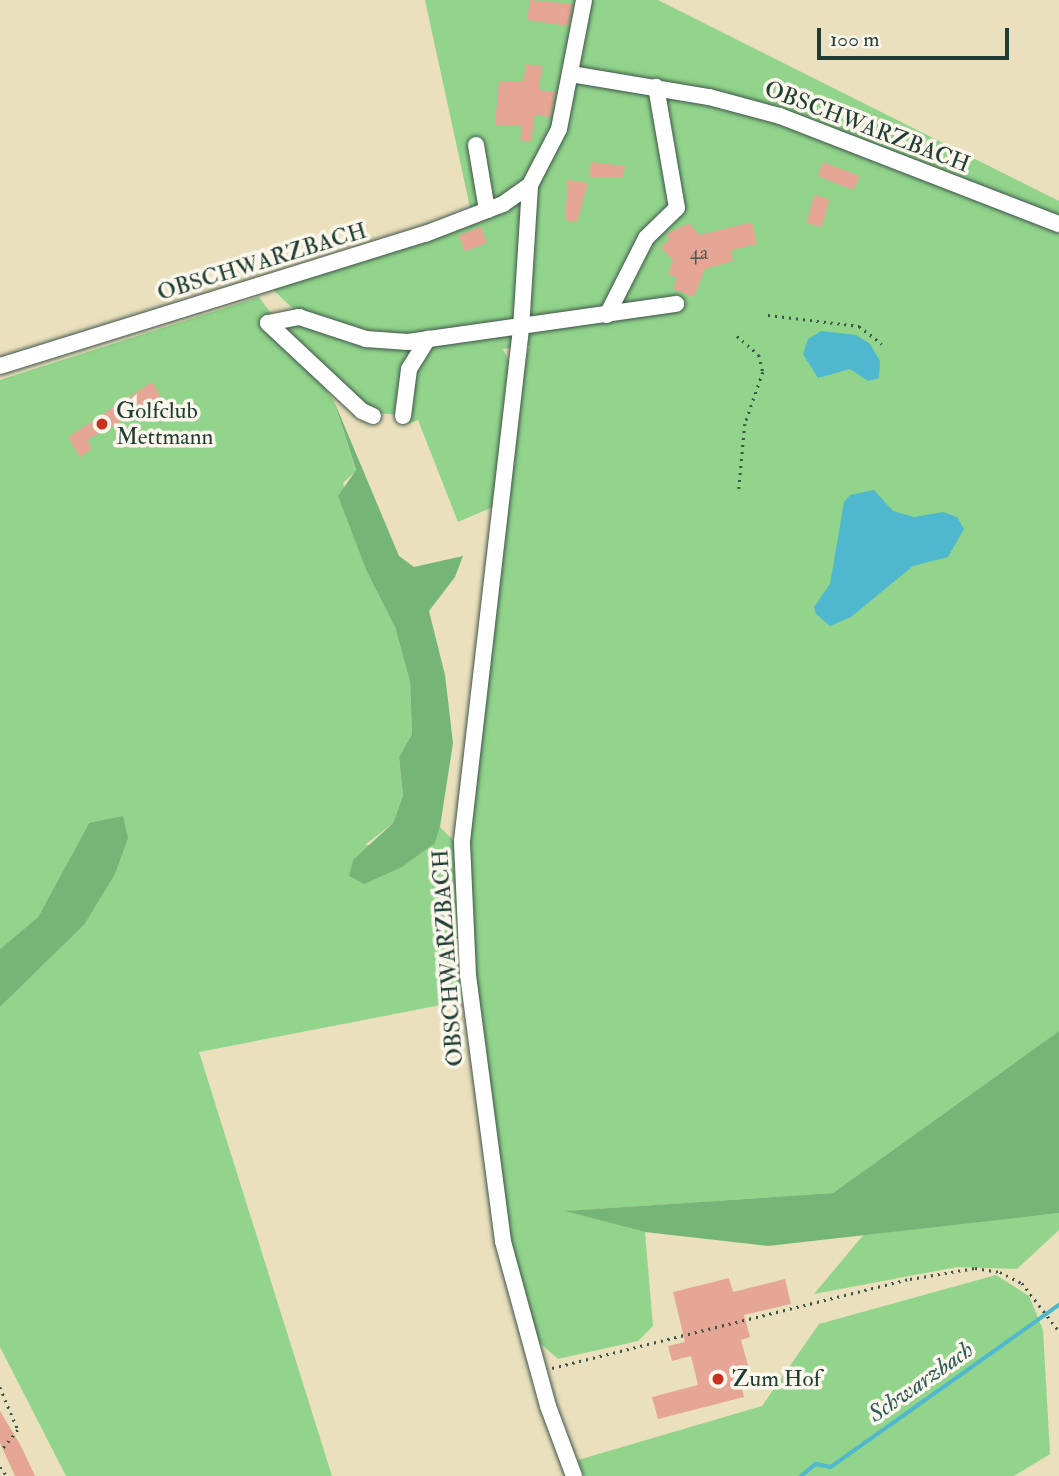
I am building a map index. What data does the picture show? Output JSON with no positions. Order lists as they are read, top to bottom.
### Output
{
  "streets": {
    "street": ["OBSCHWARZBACH"]
  },
  "water": ["Schwarzbach"],
  "places": ["Golfclub Mettmann", "Zum Hof"],
  "house_numbers": ["4a"],
  "scale_bar": "100 m"
}
